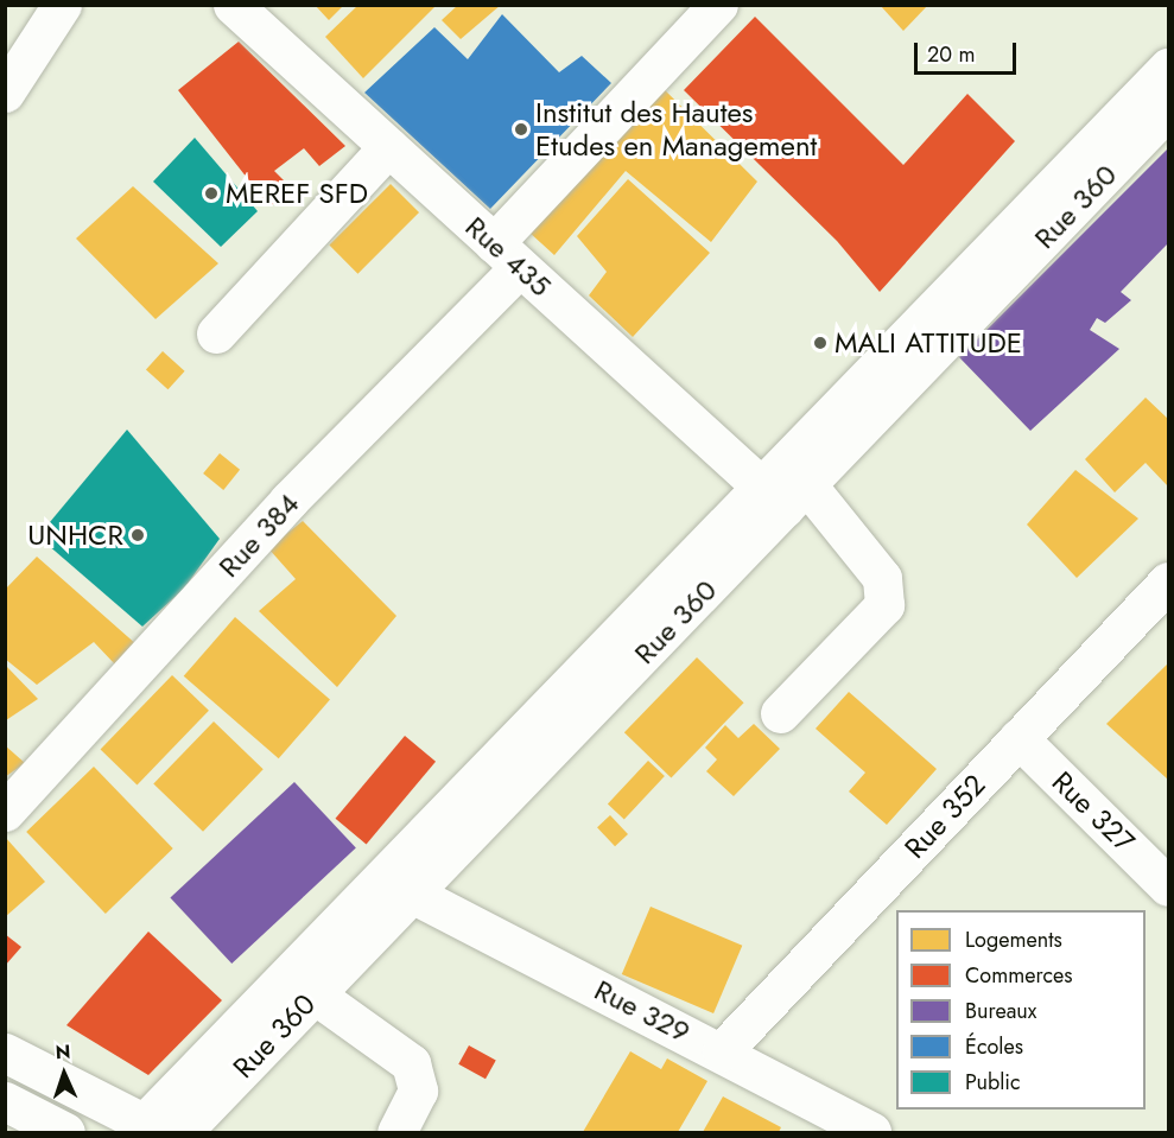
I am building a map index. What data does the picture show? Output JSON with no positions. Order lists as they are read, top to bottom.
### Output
{
  "streets": {
    "street": [
      "Rue 360",
      "Rue 435",
      "Rue 384",
      "Rue 327",
      "Rue 352",
      "Rue 329"
    ]
  },
  "crossings": [
    ["Rue 360", "Rue 435"],
    ["Rue 360", "Rue 329"],
    ["Rue 435", "Rue 384"],
    ["Rue 327", "Rue 352"],
    ["Rue 352", "Rue 329"]
  ],
  "places": [
    "Institut des Hautes Etudes en Management",
    "MEREF SFD",
    "MALI ATTITUDE",
    "UNHCR"
  ],
  "legend": [
    "Logements",
    "Commerces",
    "Bureaux",
    "Écoles",
    "Public"
  ],
  "scale_bar": "20 m",
  "north": "top"
}
